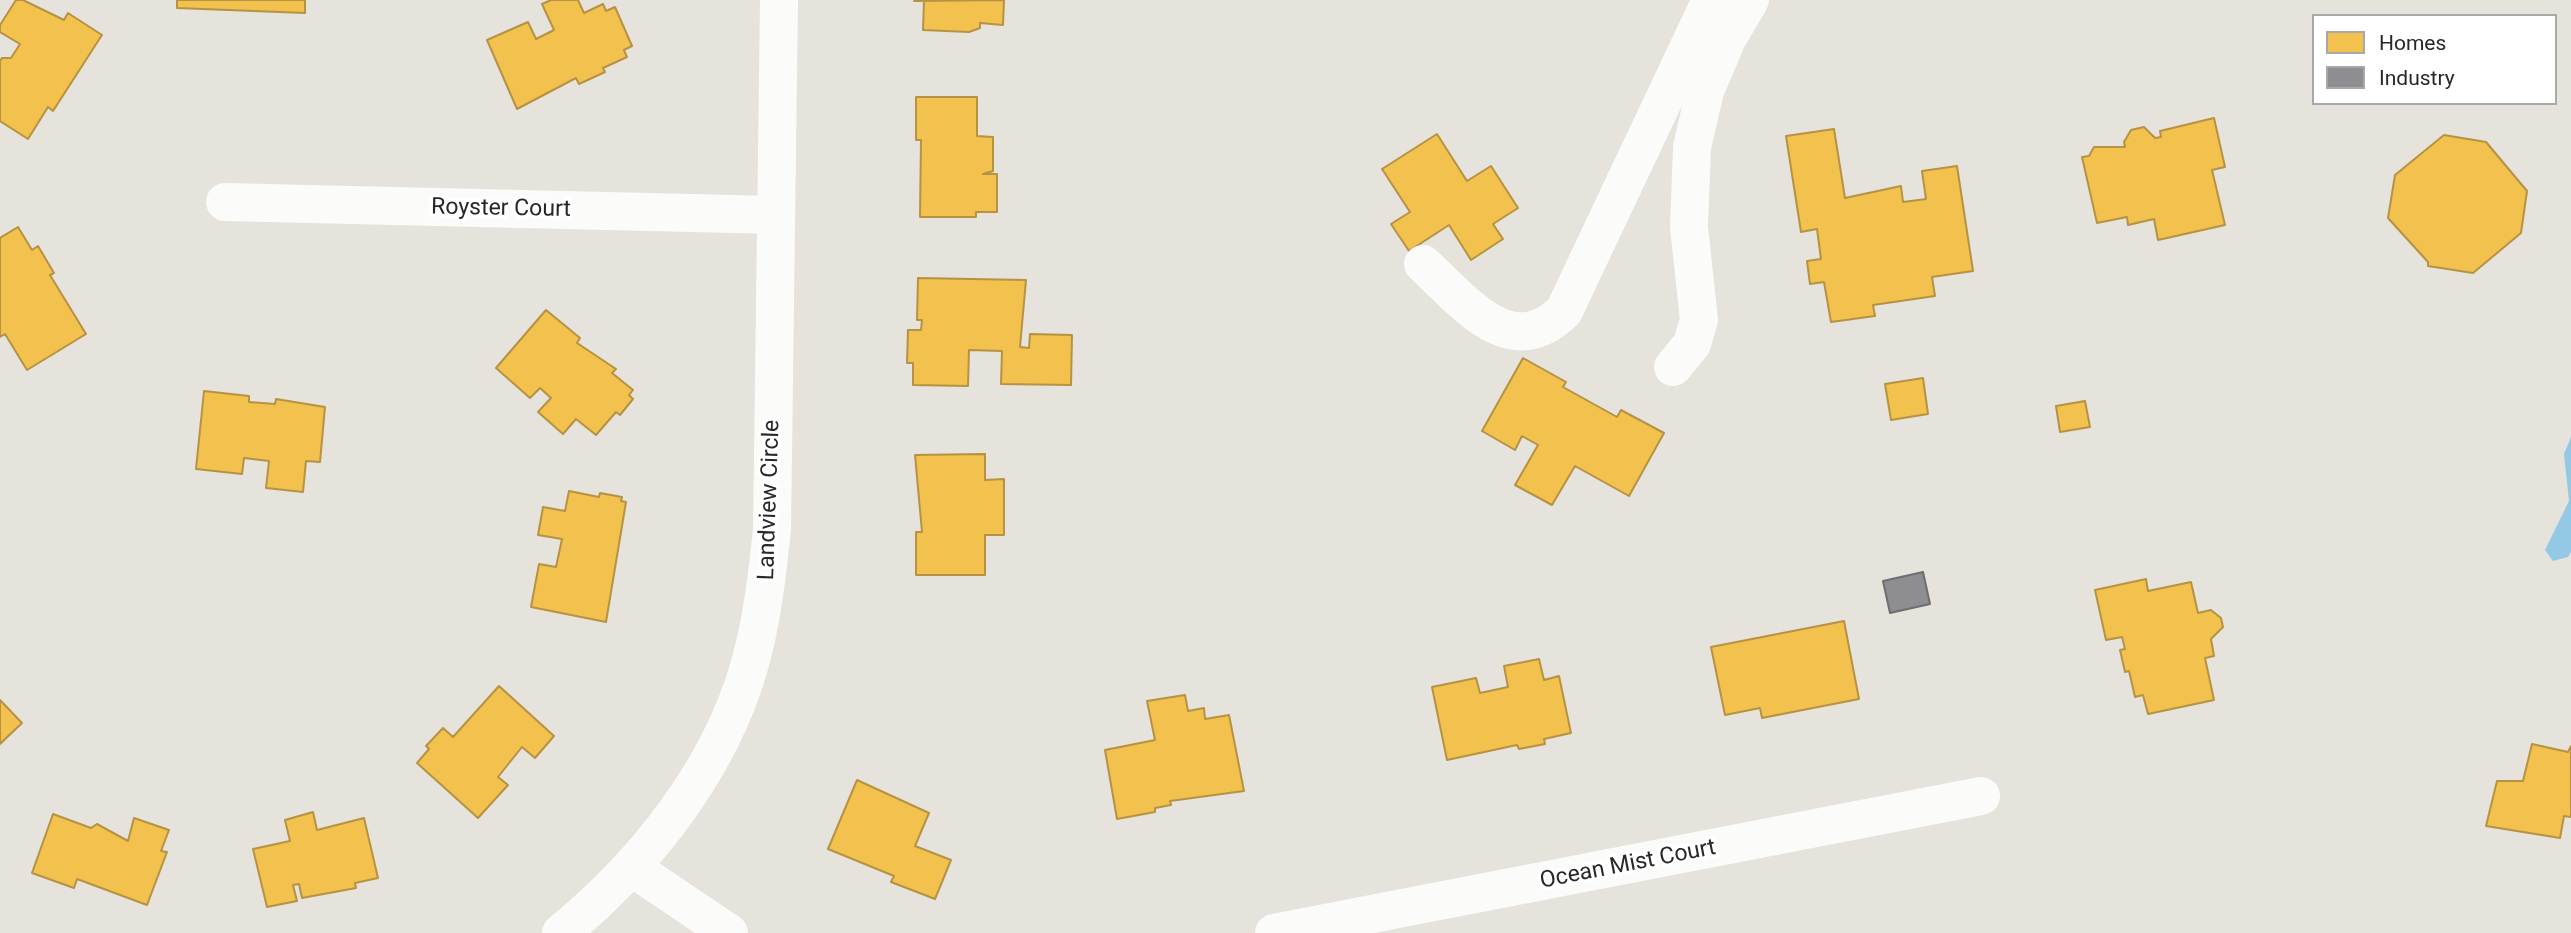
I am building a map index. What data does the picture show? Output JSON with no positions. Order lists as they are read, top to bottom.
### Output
{
  "streets": {
    "street": ["Royster Court", "Landview Circle", "Ocean Mist Court"]
  },
  "crossings": [
    ["Royster Court", "Landview Circle"]
  ],
  "legend": ["Homes", "Industry"]
}
